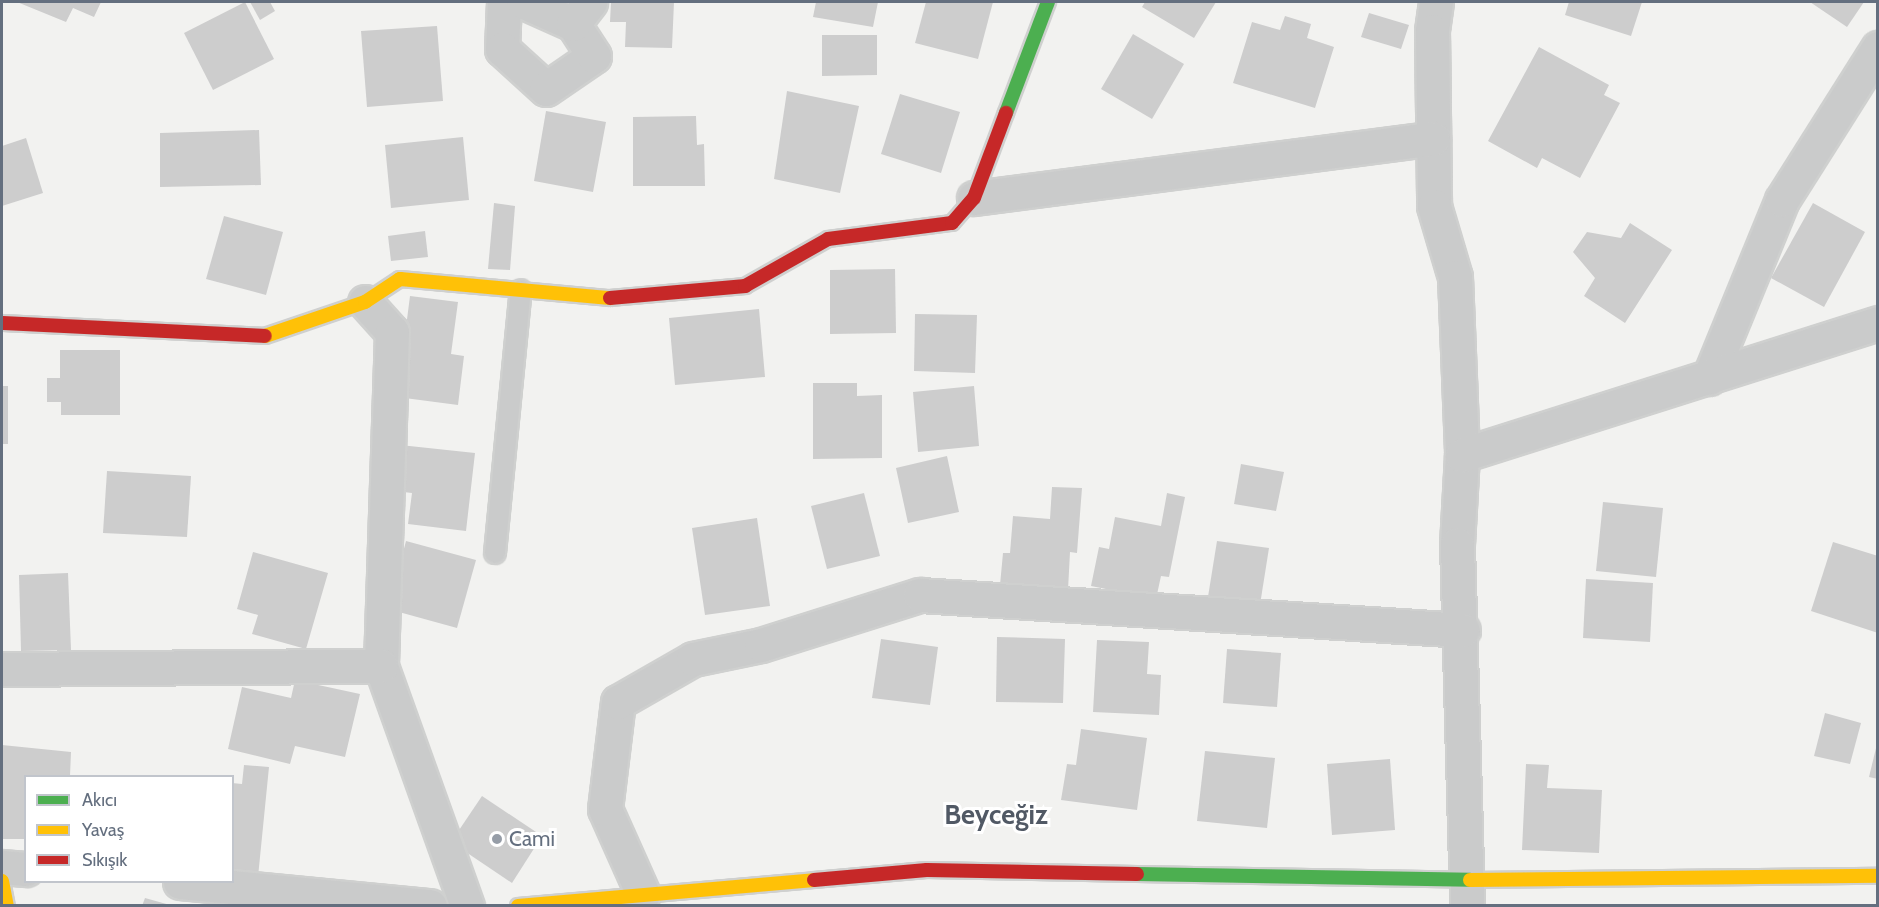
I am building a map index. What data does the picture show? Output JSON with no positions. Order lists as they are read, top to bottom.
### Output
{
  "districts": ["Beyceğiz"],
  "places": ["Cami"],
  "legend": ["Akıcı", "Yavaş", "Sıkışık"]
}
